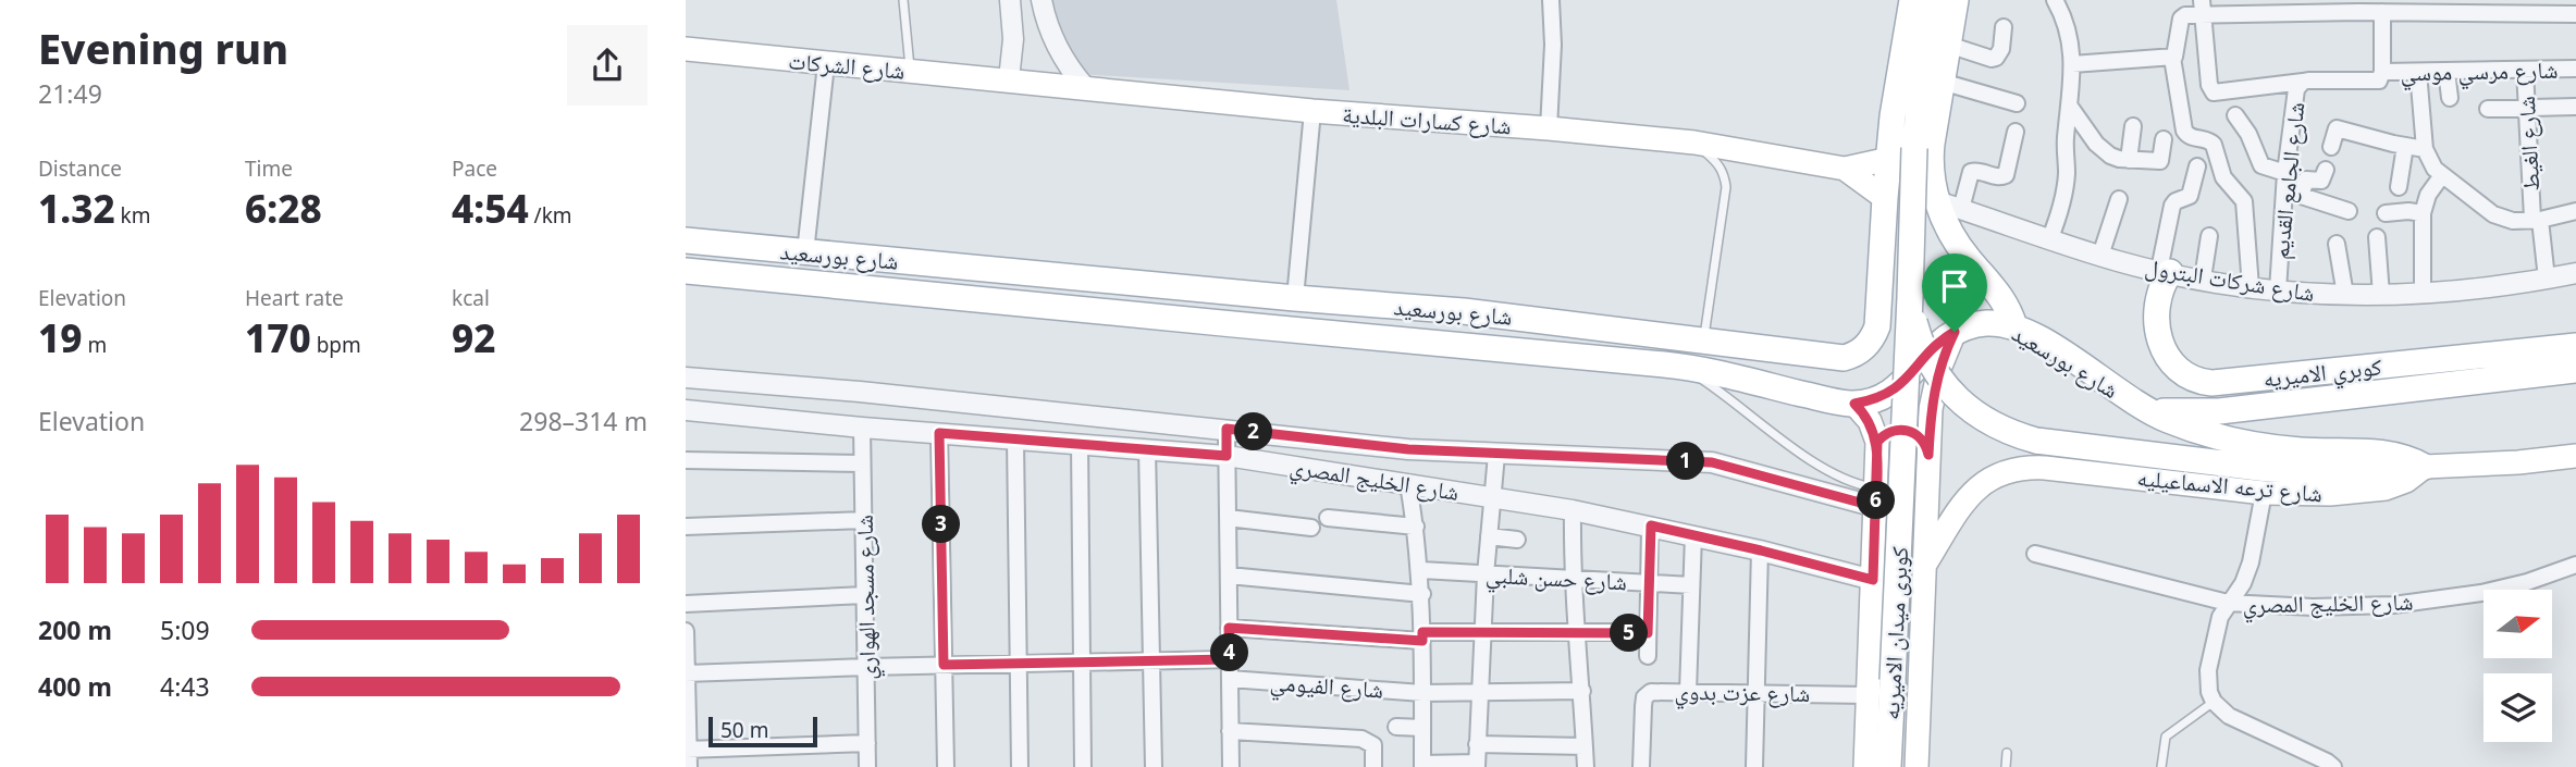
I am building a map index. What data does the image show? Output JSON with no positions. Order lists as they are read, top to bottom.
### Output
{
  "streets": {
    "main road": [
      "شارع الشركات",
      "شارع كسارات البلدية",
      "شارع بورسعيد",
      "كوبري الاميريه",
      "شارع ترعه الاسماعيليه",
      "كوبرى ميدان الاميريه"
    ],
    "street": [
      "شارع مرسي موسي",
      "شارع الغيط",
      "شارع الجامع القديم",
      "شارع شركات البترول",
      "شارع الخليج المصري",
      "شارع حسن شلبي",
      "شارع مسجد الهواري",
      "شارع الفيومي",
      "شارع عزت بدوي"
    ]
  },
  "crossings": [
    ["شارع الشركات", "شارع كسارات البلدية"],
    ["شارع مرسي موسي", "شارع الغيط"],
    ["شارع مرسي موسي", "شارع الجامع القديم"],
    ["شارع كسارات البلدية", "شارع بورسعيد"],
    ["شارع الغيط", "شارع شركات البترول"],
    ["شارع الجامع القديم", "شارع شركات البترول"],
    ["شارع بورسعيد", "كوبري الاميريه"],
    ["شارع بورسعيد", "شارع الخليج المصري"],
    ["شارع بورسعيد", "شارع ترعه الاسماعيليه"],
    ["شارع شركات البترول", "كوبري الاميريه"],
    ["شارع الخليج المصري", "شارع مسجد الهواري"]
  ],
  "scale_bar": "50 m",
  "north": "right",
  "page": {
    "heading": ["Evening run", "21:49"],
    "stats": [
      ["Distance", "1.32 km"],
      ["Time", "6:28"],
      ["Pace", "4:54 /km"],
      ["Elevation", "19 m"],
      ["Heart rate", "170 bpm"],
      ["kcal", "92"]
    ],
    "chart": ["Elevation", "298–314 m"],
    "pins": [
      "2",
      "1",
      "6",
      "3",
      "5",
      "4"
    ],
    "list": [
      {
        "name": "200 m",
        "note": "5:09"
      },
      {
        "name": "400 m",
        "note": "4:43"
      }
    ],
    "scale": "50 m"
  }
}
